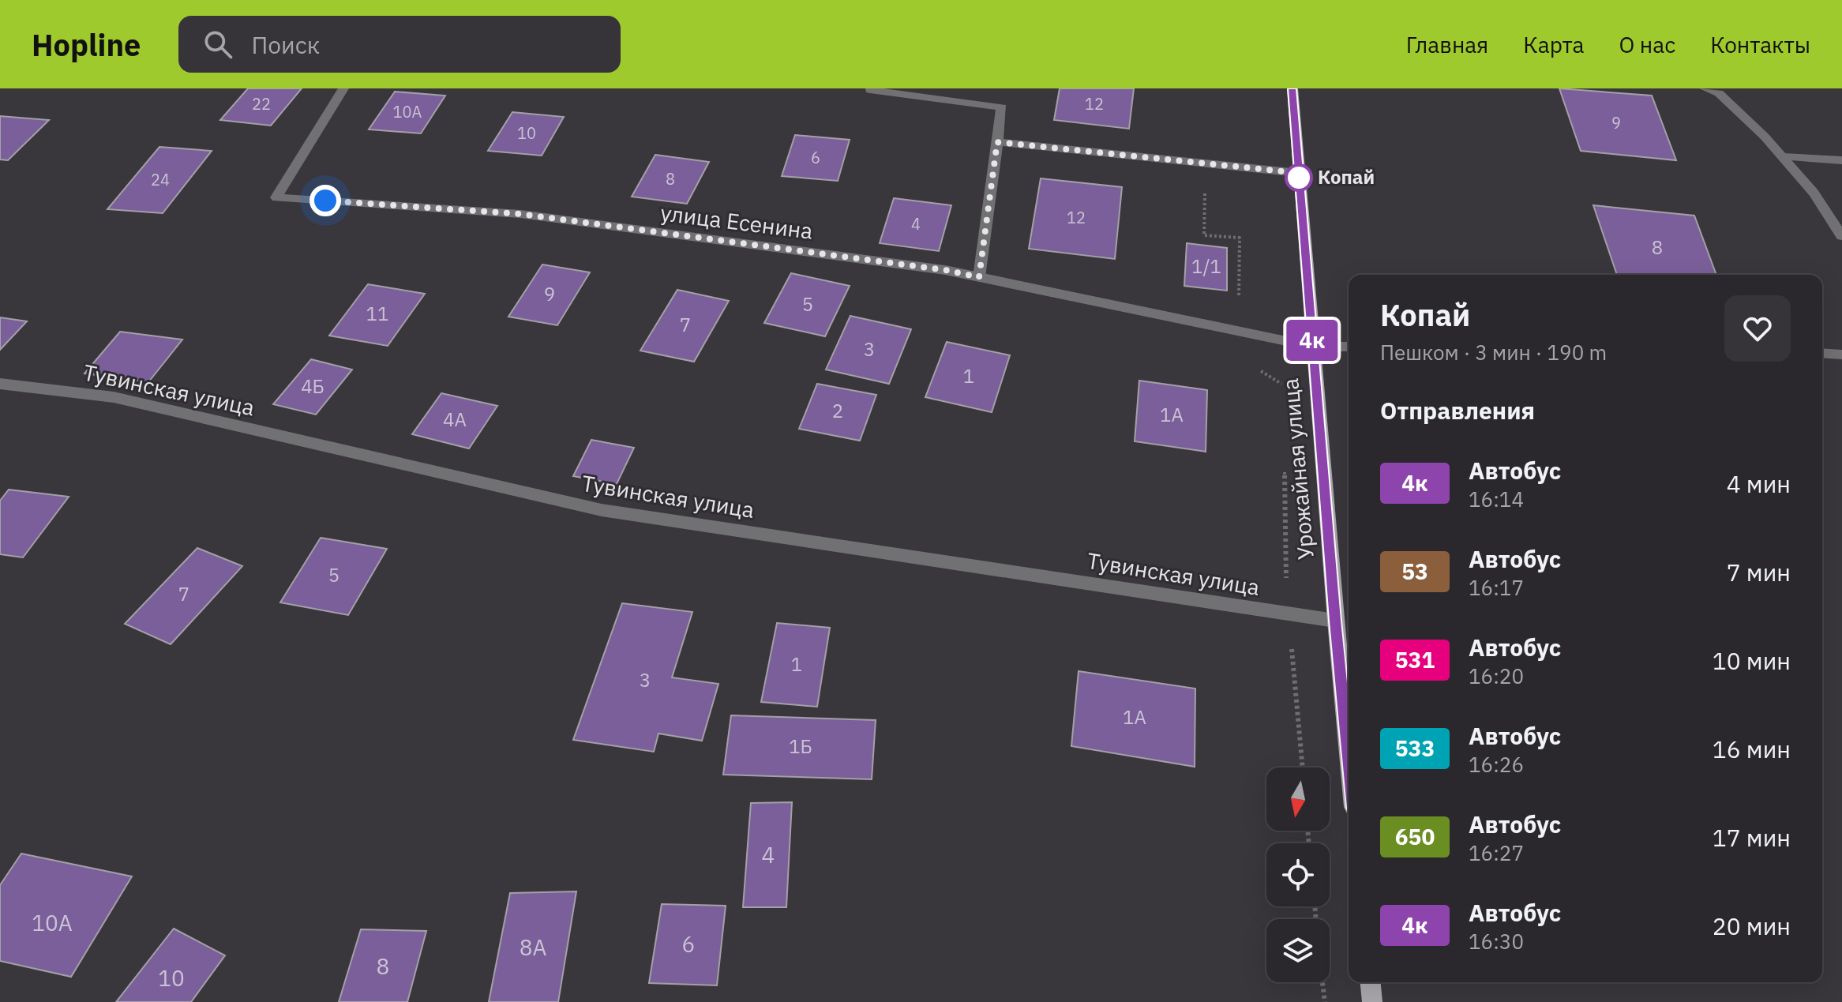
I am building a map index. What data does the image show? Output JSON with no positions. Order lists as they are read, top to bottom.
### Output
{
  "streets": {
    "main road": ["Урожайная улица"],
    "street": ["улица Есенина", "Тувинская улица"]
  },
  "crossings": [
    ["улица Есенина", "Урожайная улица"],
    ["Тувинская улица", "Урожайная улица"]
  ],
  "places": ["Копай"],
  "lines": ["bus line 4к"],
  "house_numbers": [
    "22",
    "12",
    "10А",
    "9",
    "10",
    "6",
    "8",
    "24",
    "12",
    "4",
    "8",
    "1/1",
    "9",
    "5",
    "11",
    "7",
    "3",
    "1",
    "4Б",
    "2",
    "1А",
    "4А",
    "5",
    "7",
    "1",
    "3",
    "1А",
    "1Б",
    "4",
    "10А",
    "6",
    "8А",
    "8",
    "10"
  ],
  "north": "bottom",
  "page": {
    "header": "Hopline",
    "search": "Поиск",
    "nav": [
      "Главная",
      "Карта",
      "О нас",
      "Контакты"
    ],
    "on_map": "4к",
    "heading": [
      ["Копай", "Пешком · 3 мин · 190 m"],
      "Отправления"
    ],
    "list": [
      {
        "mark": "4к",
        "name": "Автобус",
        "note": "16:14",
        "value": "4 мин"
      },
      {
        "mark": "53",
        "name": "Автобус",
        "note": "16:17",
        "value": "7 мин"
      },
      {
        "mark": "531",
        "name": "Автобус",
        "note": "16:20",
        "value": "10 мин"
      },
      {
        "mark": "533",
        "name": "Автобус",
        "note": "16:26",
        "value": "16 мин"
      },
      {
        "mark": "650",
        "name": "Автобус",
        "note": "16:27",
        "value": "17 мин"
      },
      {
        "mark": "4к",
        "name": "Автобус",
        "note": "16:30",
        "value": "20 мин"
      }
    ]
  }
}
